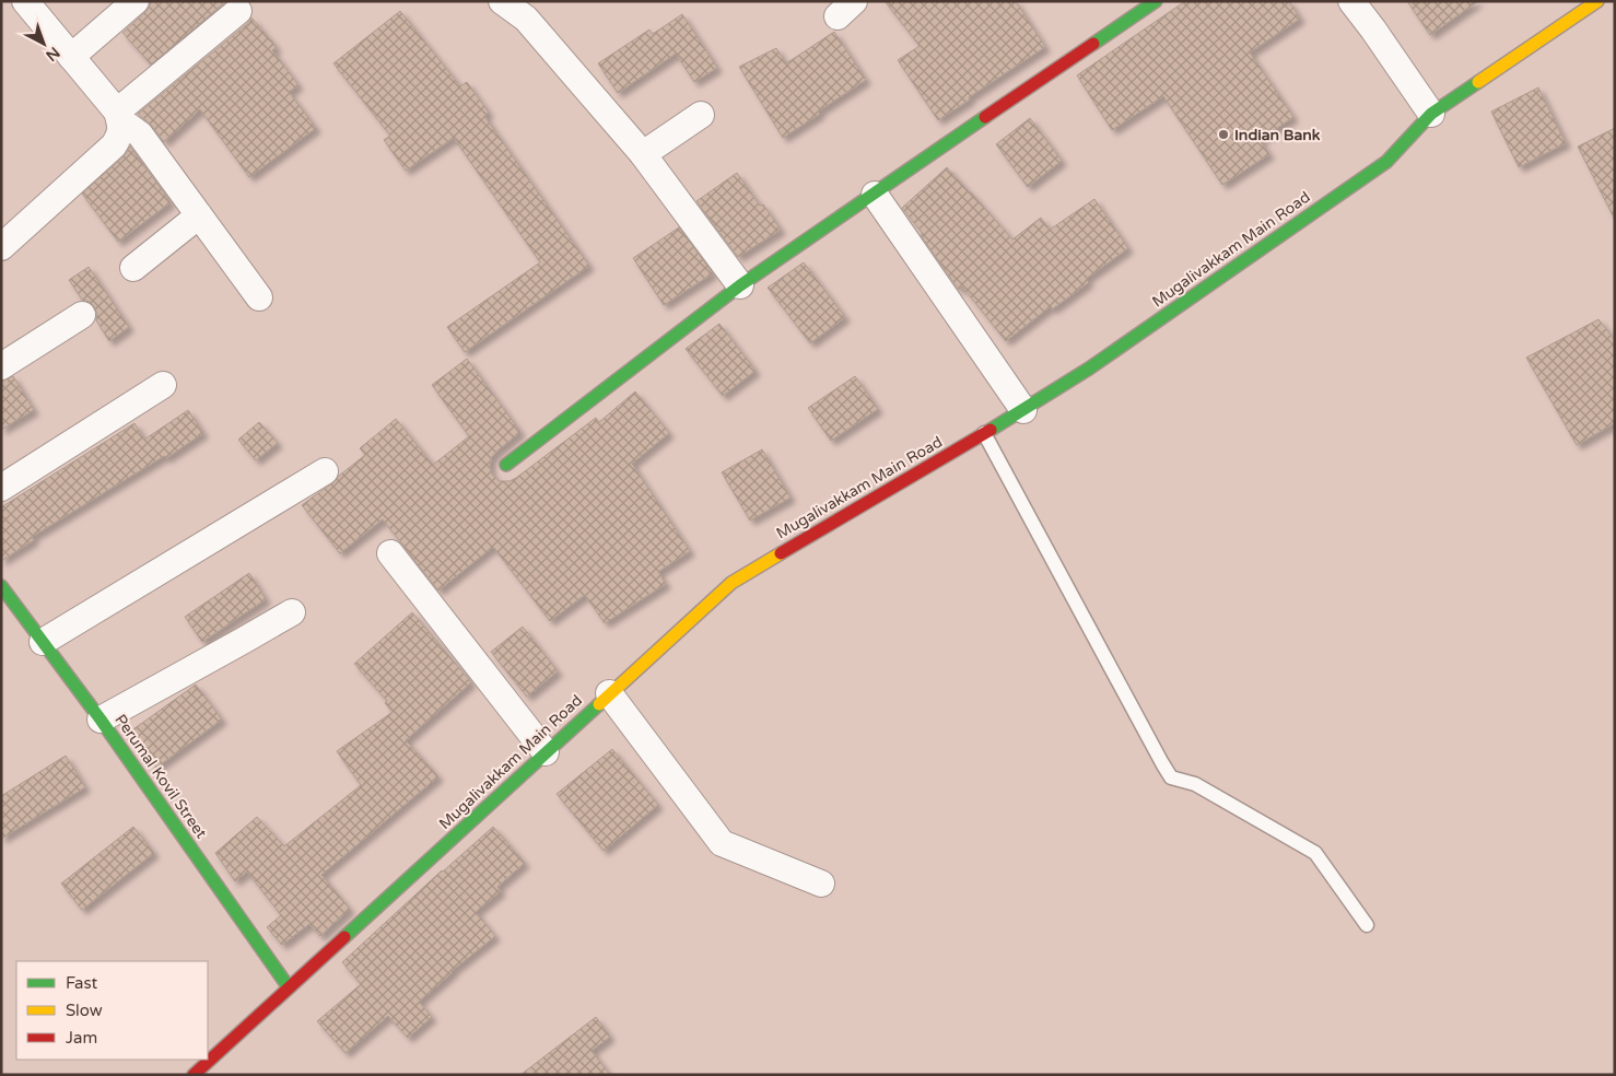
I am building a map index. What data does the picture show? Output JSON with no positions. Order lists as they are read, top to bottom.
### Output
{
  "streets": {
    "street": ["Mugalivakkam Main Road", "Perumal Kovil Street"]
  },
  "crossings": [
    ["Mugalivakkam Main Road", "Perumal Kovil Street"]
  ],
  "places": ["Indian Bank"],
  "legend": ["Fast", "Slow", "Jam"],
  "north": "bottom right"
}
